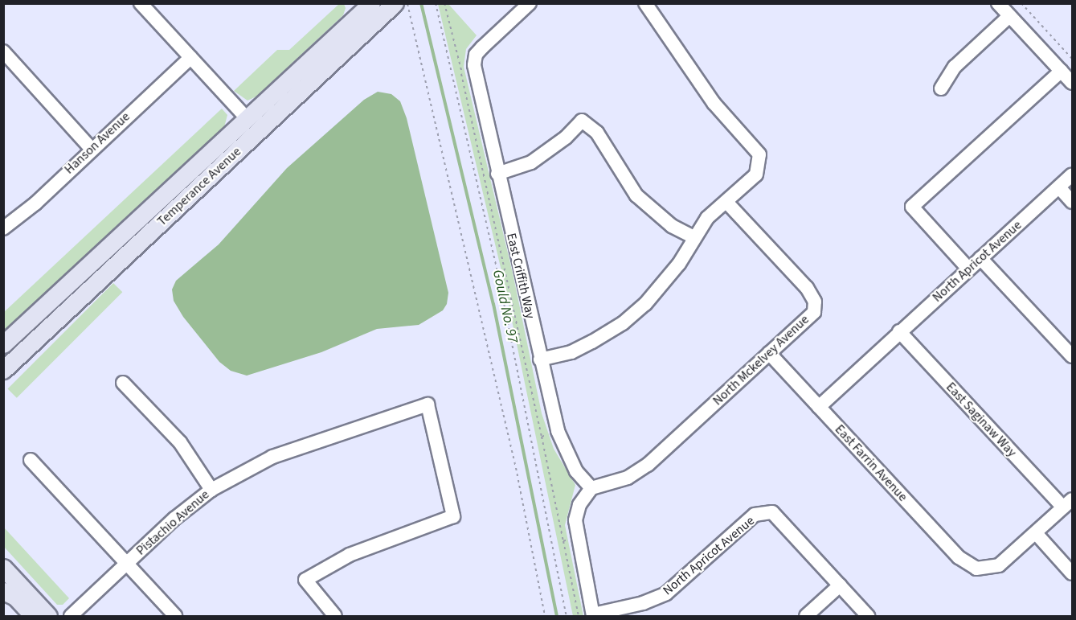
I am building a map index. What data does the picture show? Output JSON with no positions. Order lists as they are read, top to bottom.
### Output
{
  "streets": {
    "main road": ["Temperance Avenue"],
    "street": [
      "Hanson Avenue",
      "North Apricot Avenue",
      "East Criffith Way",
      "North Mckelvey Avenue",
      "East Saginaw Way",
      "East Farrin Avenue",
      "Pistachio Avenue"
    ]
  },
  "crossings": [
    ["North Apricot Avenue", "East Saginaw Way"],
    ["North Apricot Avenue", "East Farrin Avenue"],
    ["East Criffith Way", "North Mckelvey Avenue"],
    ["North Mckelvey Avenue", "East Farrin Avenue"]
  ],
  "water": ["Gould No. 97"]
}
